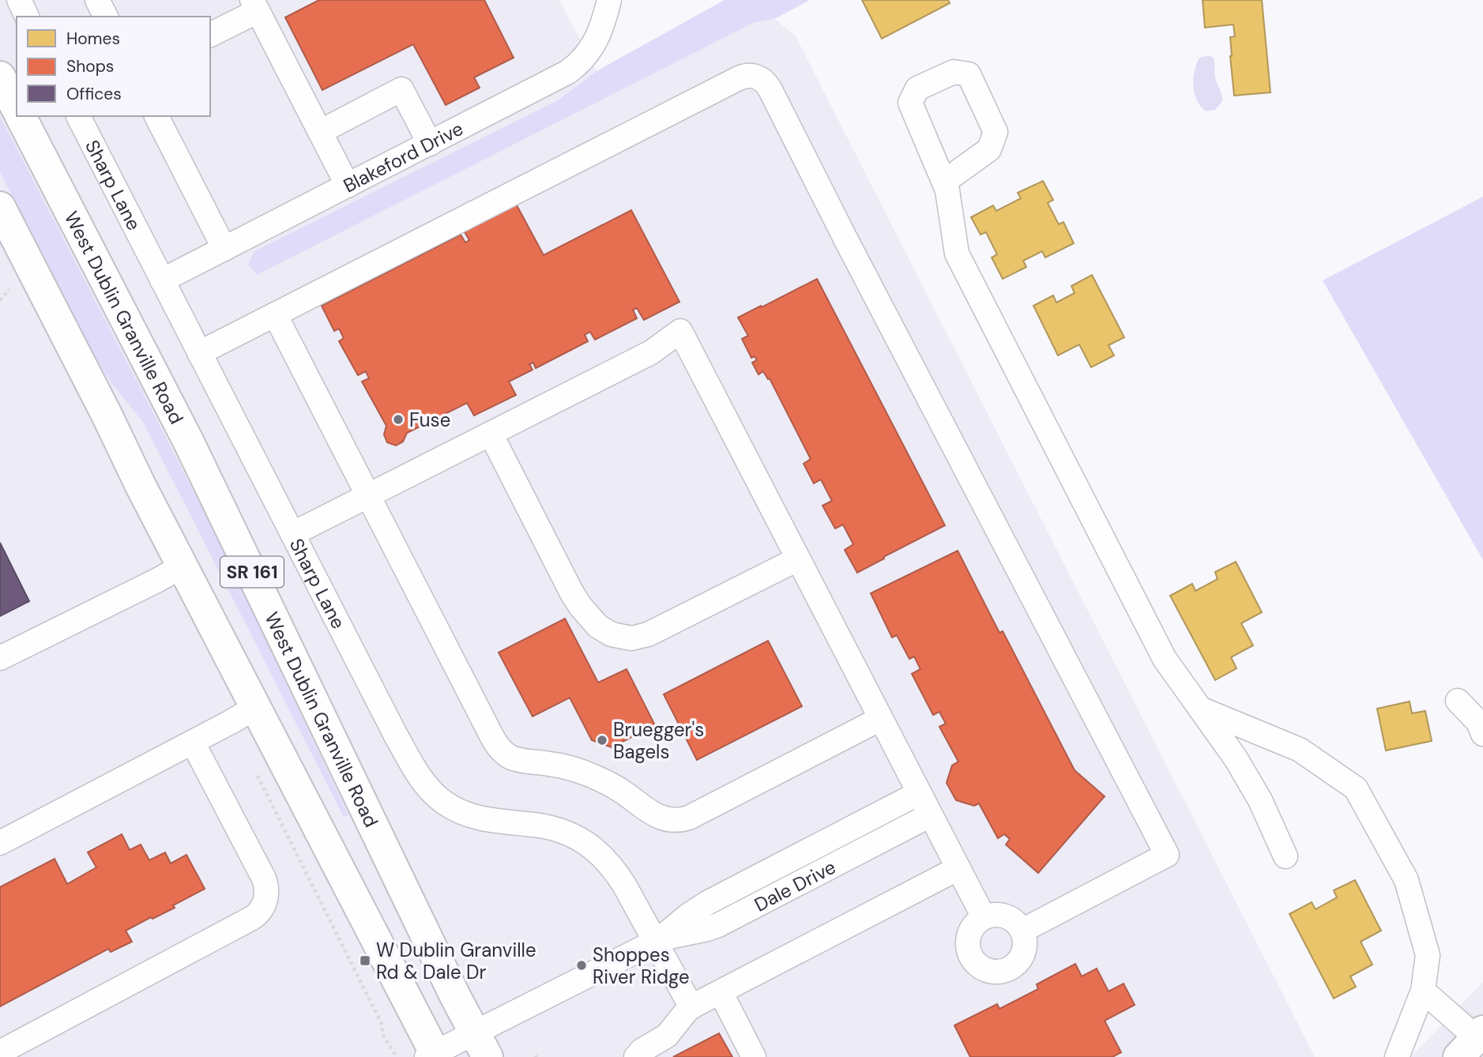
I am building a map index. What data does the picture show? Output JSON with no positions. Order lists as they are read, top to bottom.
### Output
{
  "streets": {
    "main road": ["West Dublin Granville Road", "SR 161"],
    "street": ["Blakeford Drive", "Sharp Lane", "Dale Drive"]
  },
  "crossings": [
    ["Blakeford Drive", "Sharp Lane"],
    ["Sharp Lane", "Dale Drive"],
    ["West Dublin Granville Road", "Dale Drive"],
    ["SR 161", "Dale Drive"]
  ],
  "places": {
    "other": ["Fuse", "Bruegger's Bagels", "Shoppes River Ridge"],
    "transit": ["W Dublin Granville Rd & Dale Dr"]
  },
  "legend": ["Homes", "Shops", "Offices"]
}
